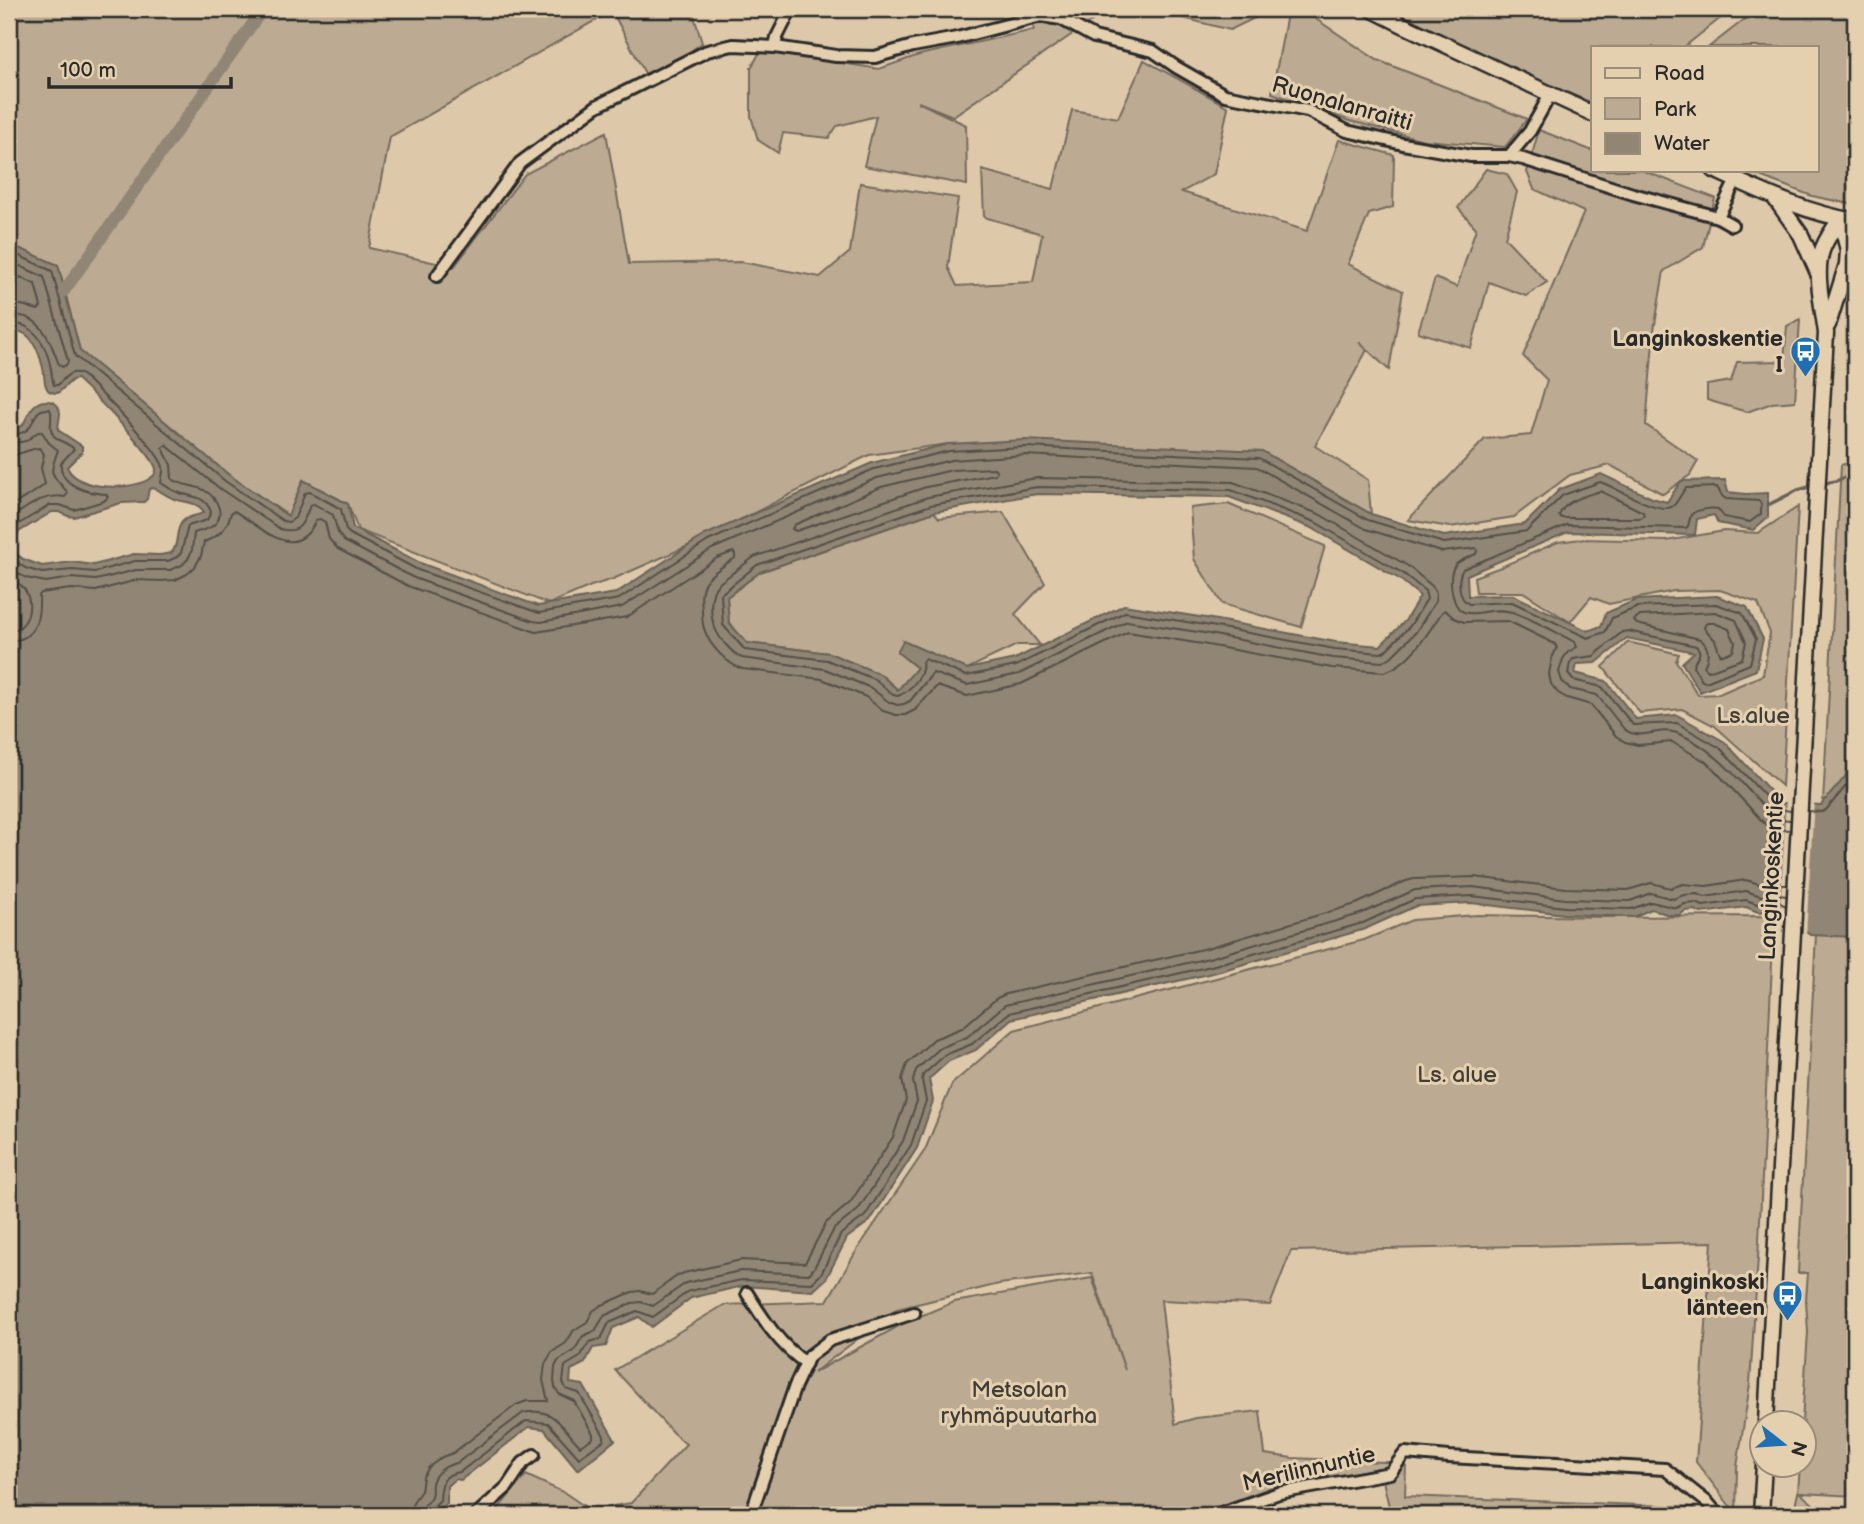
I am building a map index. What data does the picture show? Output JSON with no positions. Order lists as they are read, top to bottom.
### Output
{
  "streets": {
    "street": ["Ruonalanraitti", "Langinkoskentie", "Merilinnuntie"]
  },
  "parks": ["Ls.alue", "Ls. alue", "Metsolan ryhmäpuutarha"],
  "places": {
    "bus stop": ["Langinkoskentie I", "Langinkoski länteen"]
  },
  "legend": ["Road", "Park", "Water"],
  "scale_bar": "100 m",
  "north": "right"
}
